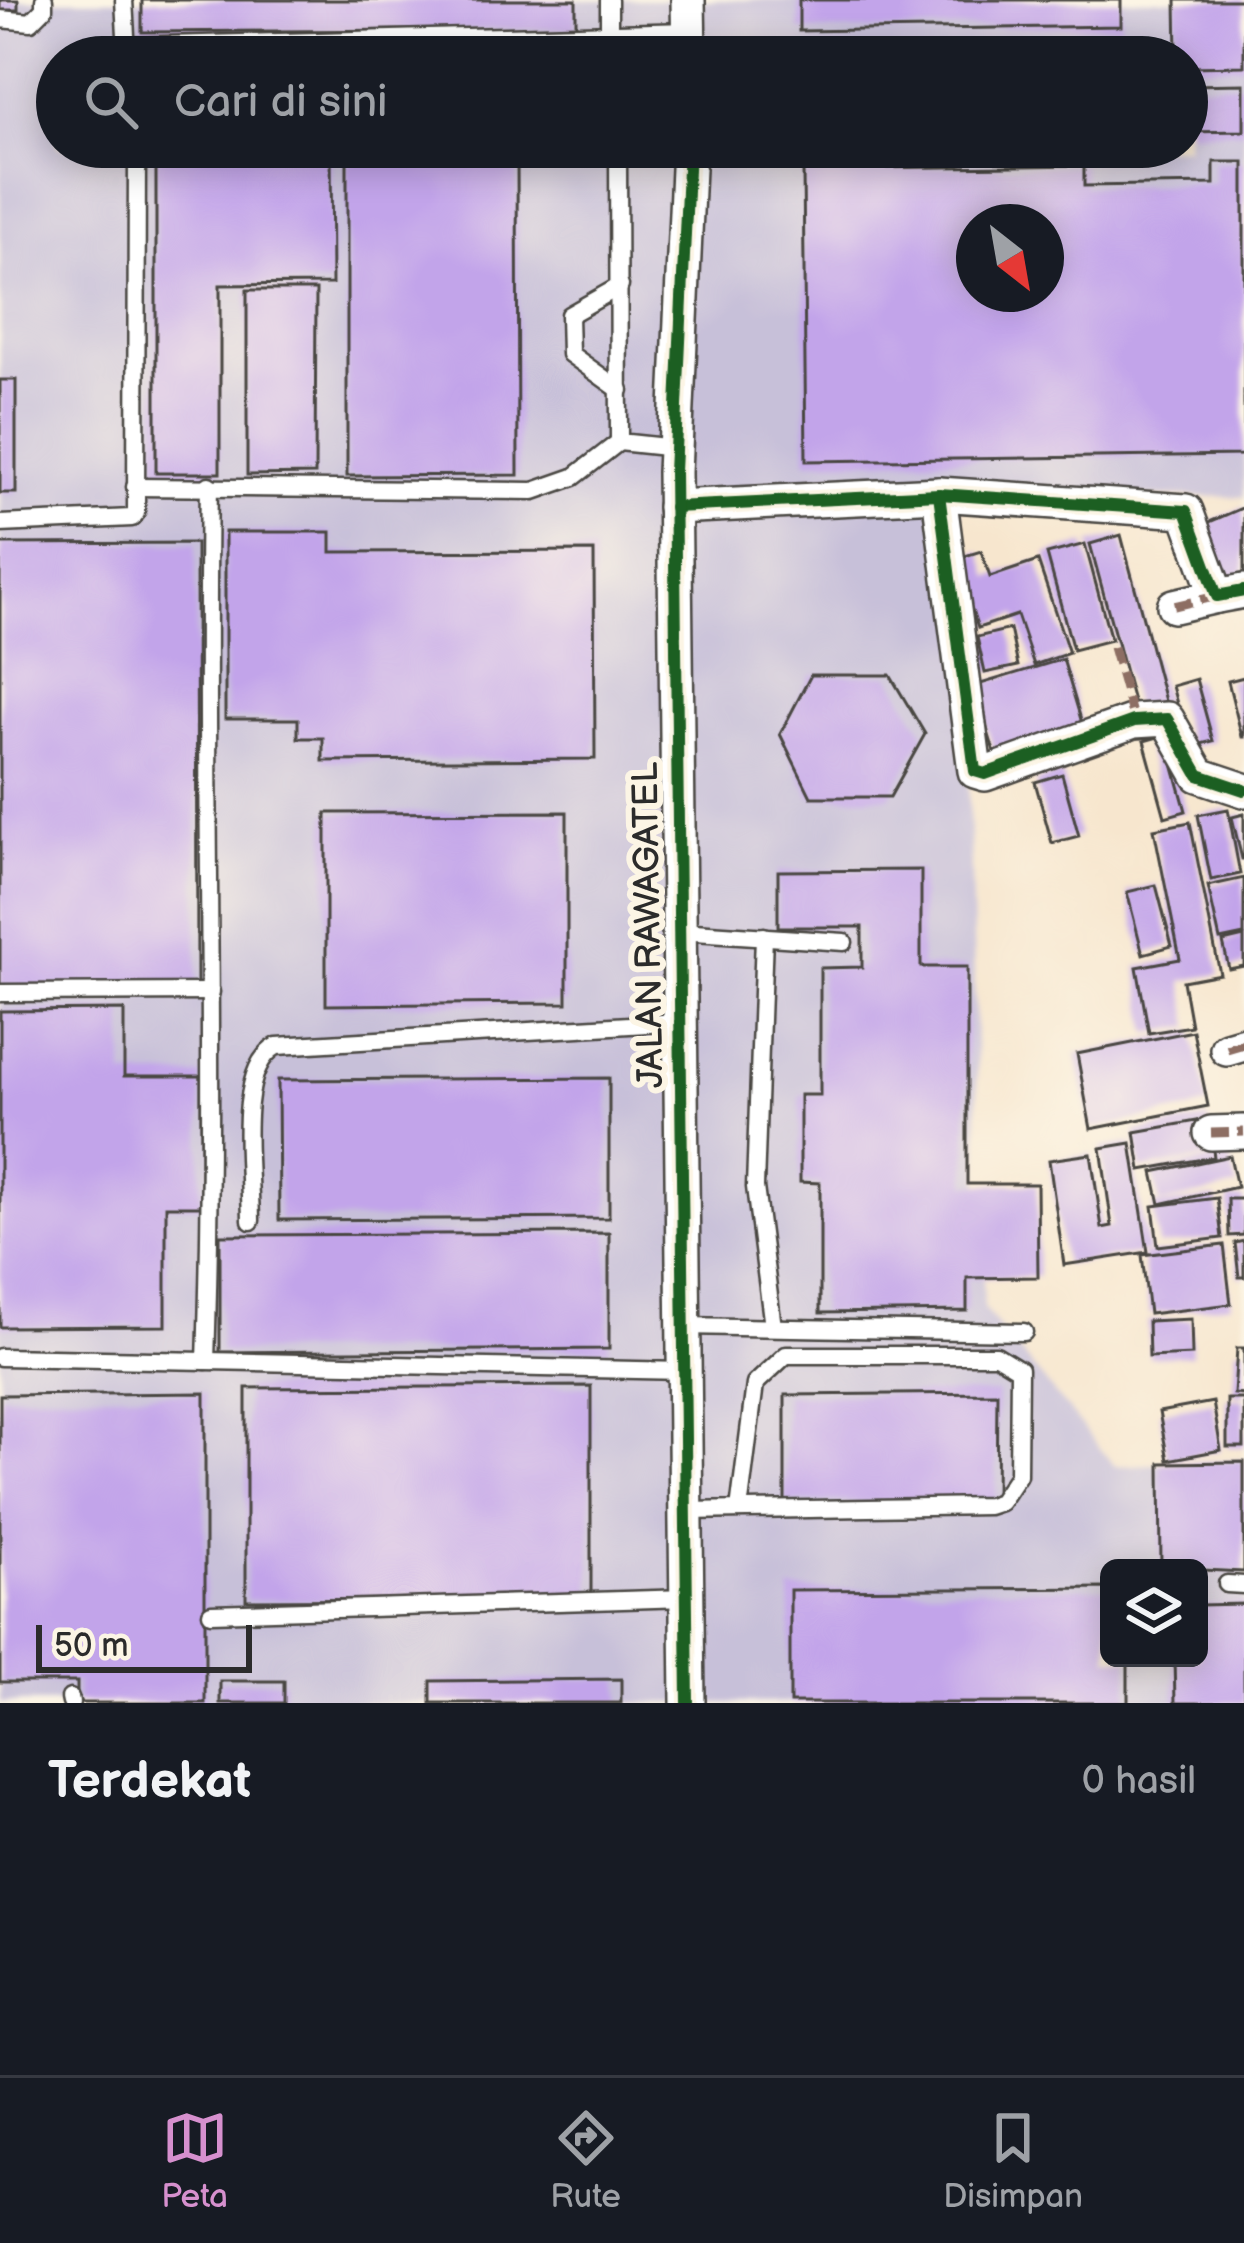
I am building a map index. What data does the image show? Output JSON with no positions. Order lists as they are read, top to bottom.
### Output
{
  "streets": {
    "street": ["JALAN RAWAGATEL"]
  },
  "scale_bar": "50 m",
  "north": "bottom right",
  "page": {
    "search": "Cari di sini",
    "scale": "50 m",
    "heading": ["Terdekat", "0 hasil"],
    "nav": ["Peta", "Rute", "Disimpan"]
  }
}
